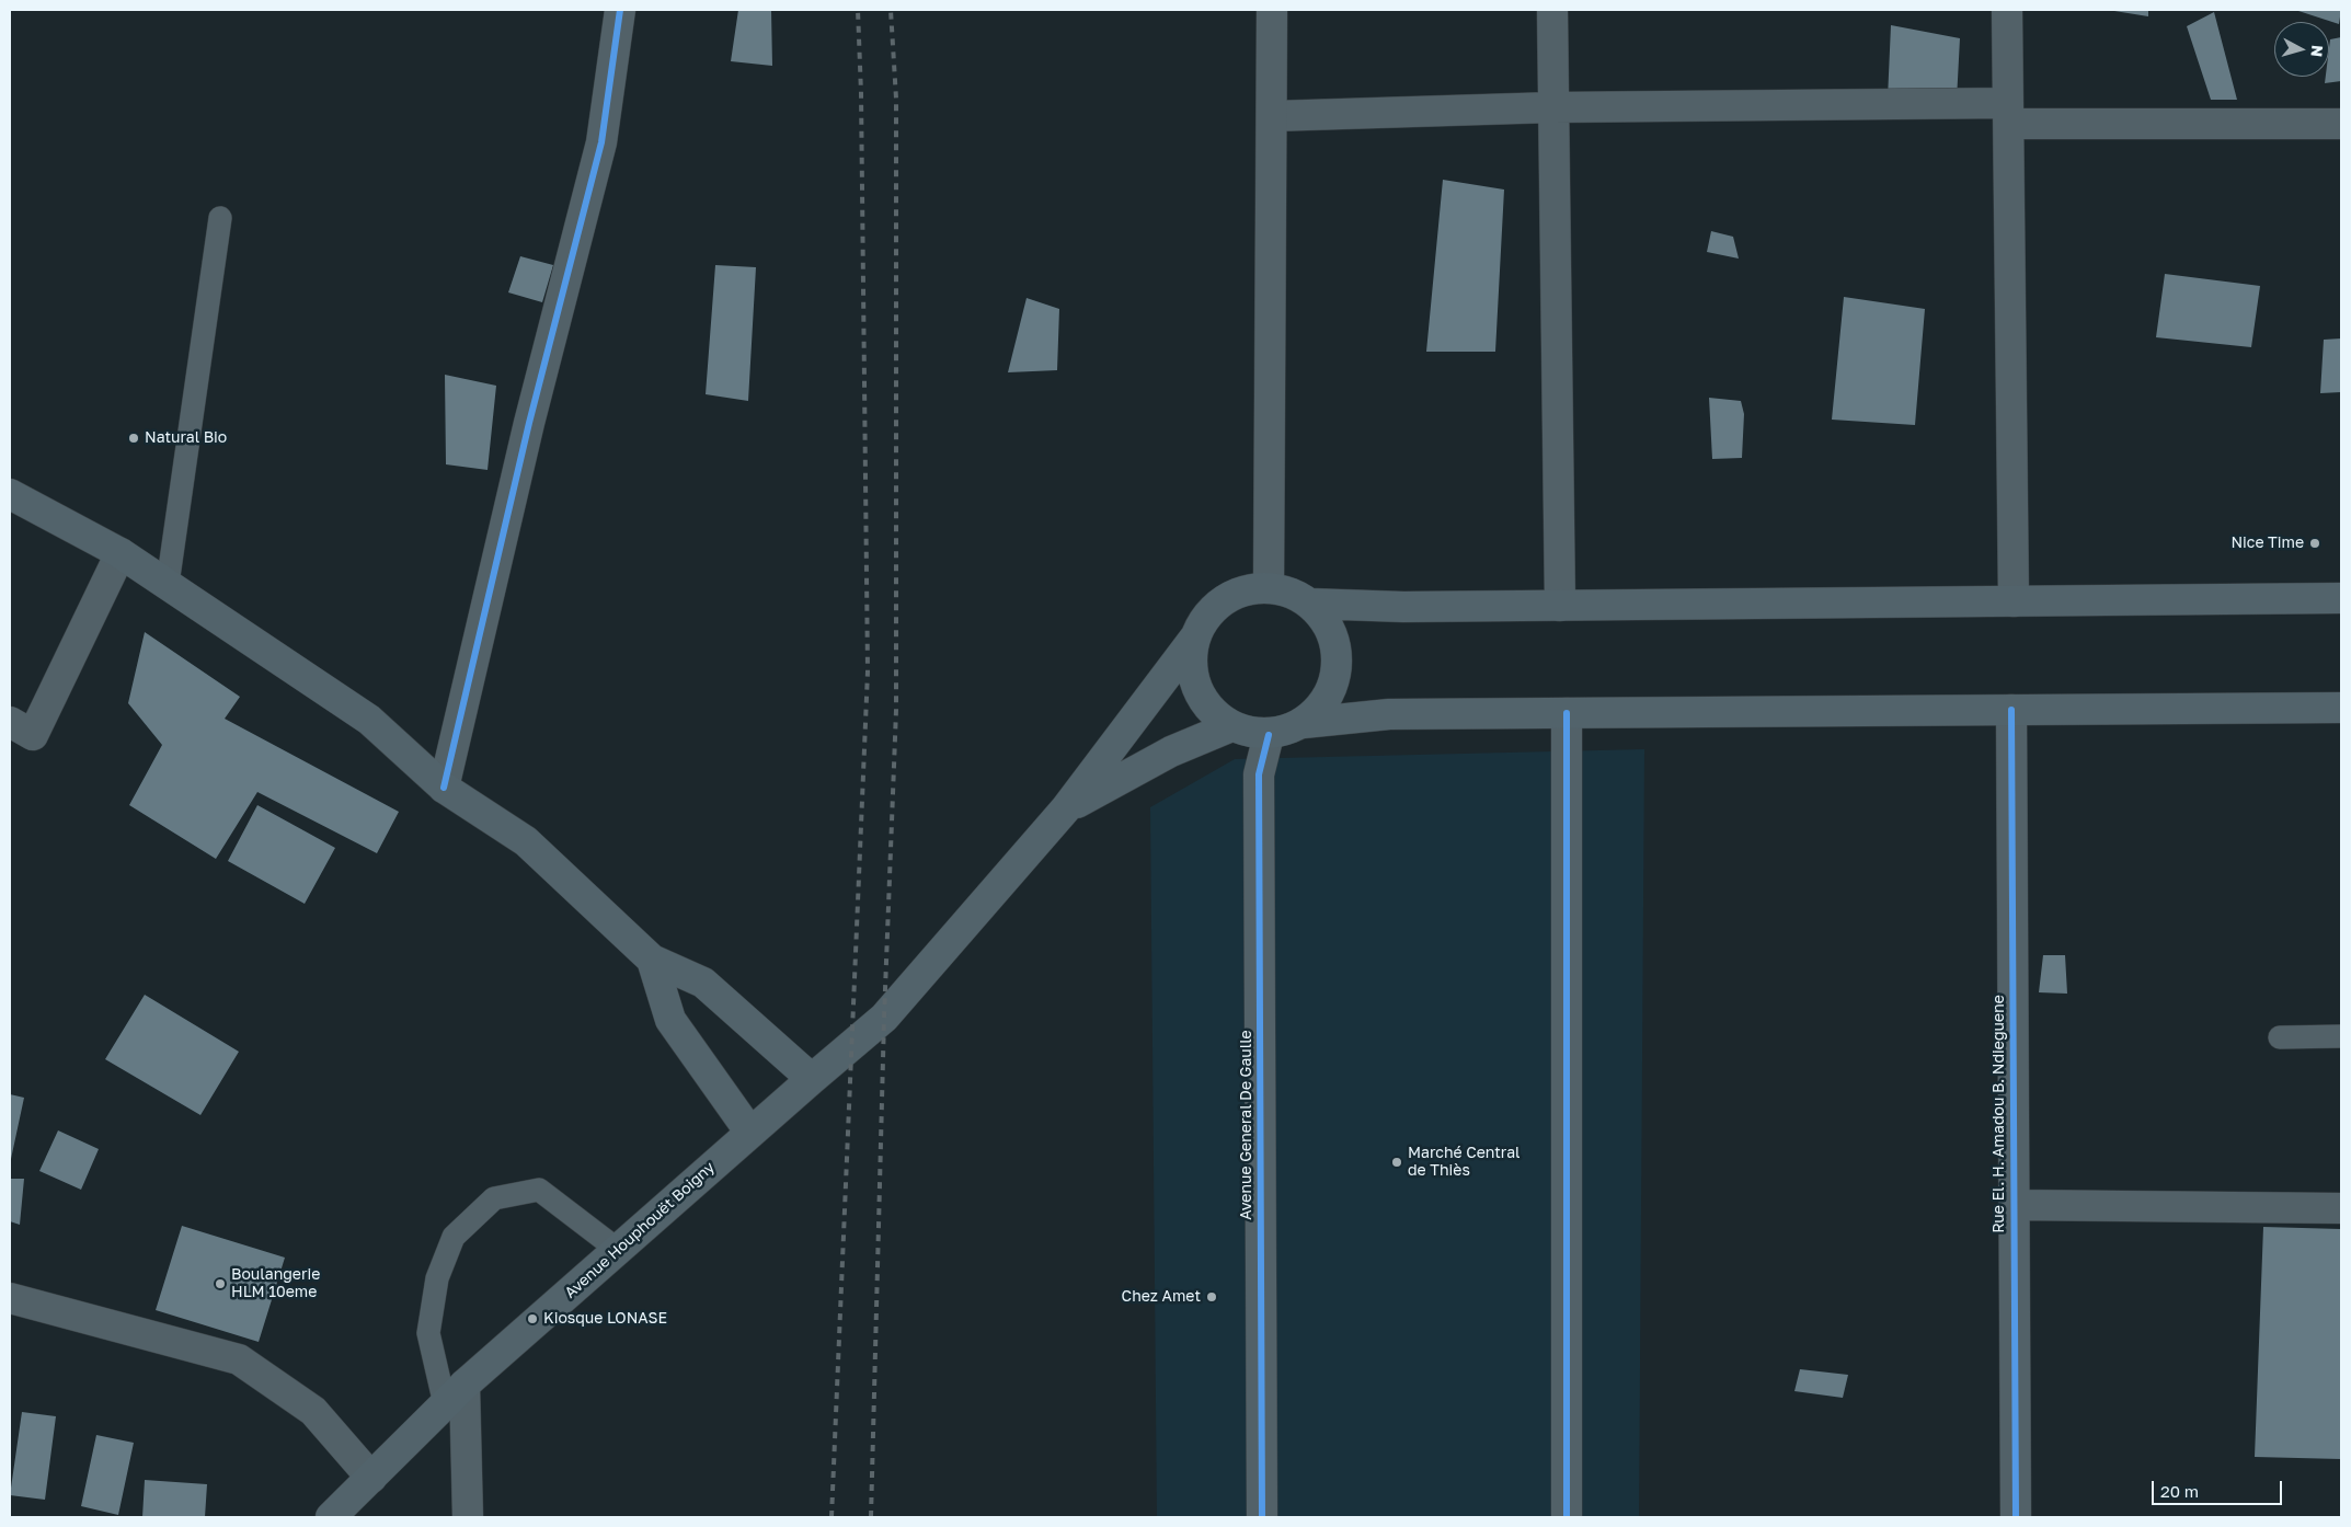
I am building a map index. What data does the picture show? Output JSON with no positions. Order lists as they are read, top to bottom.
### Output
{
  "streets": {
    "main road": ["Avenue Houphouët Boigny"],
    "street": ["Rue El. H. Amadou B. Ndieguene", "Avenue General De Gaulle"]
  },
  "crossings": [
    ["Avenue General De Gaulle", "Avenue Houphouët Boigny"]
  ],
  "places": [
    "Natural Bio",
    "Nice Time",
    "Marché Central de Thiès",
    "Boulangerie HLM 10eme",
    "Chez Amet",
    "Kiosque LONASE"
  ],
  "scale_bar": "20 m",
  "north": "right"
}
